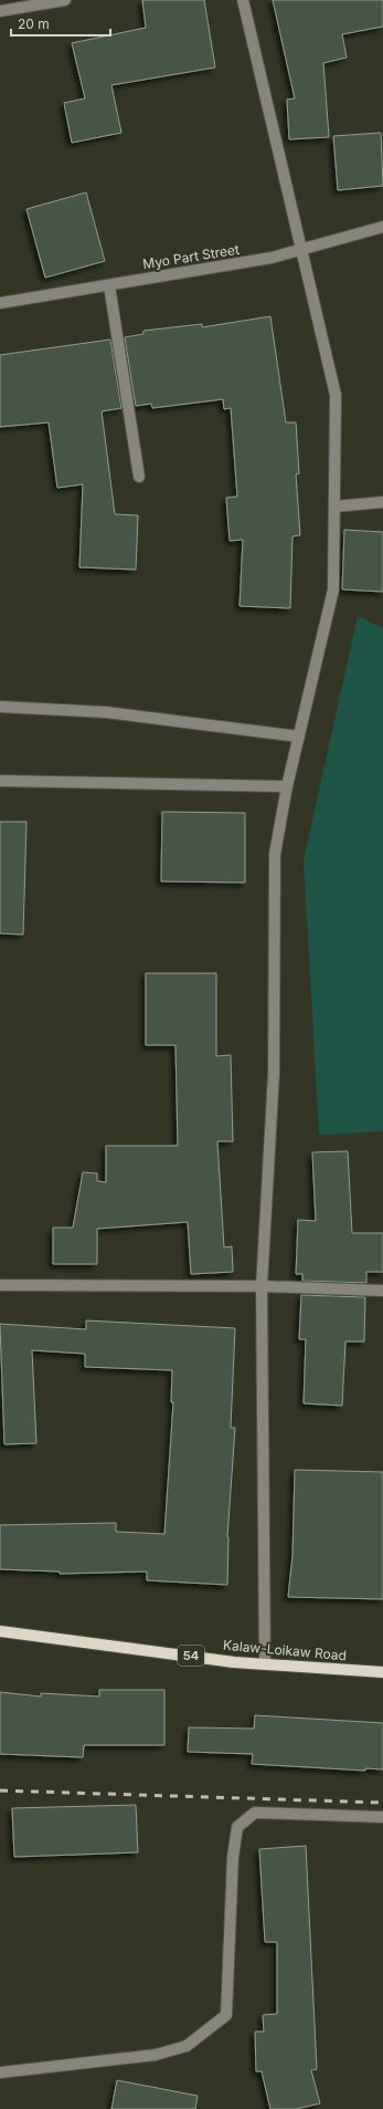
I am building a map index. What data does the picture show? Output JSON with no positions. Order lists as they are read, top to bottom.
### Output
{
  "streets": {
    "main road": ["Kalaw-Loikaw Road", "54"],
    "street": ["Myo Part Street"]
  },
  "scale_bar": "20 m"
}
